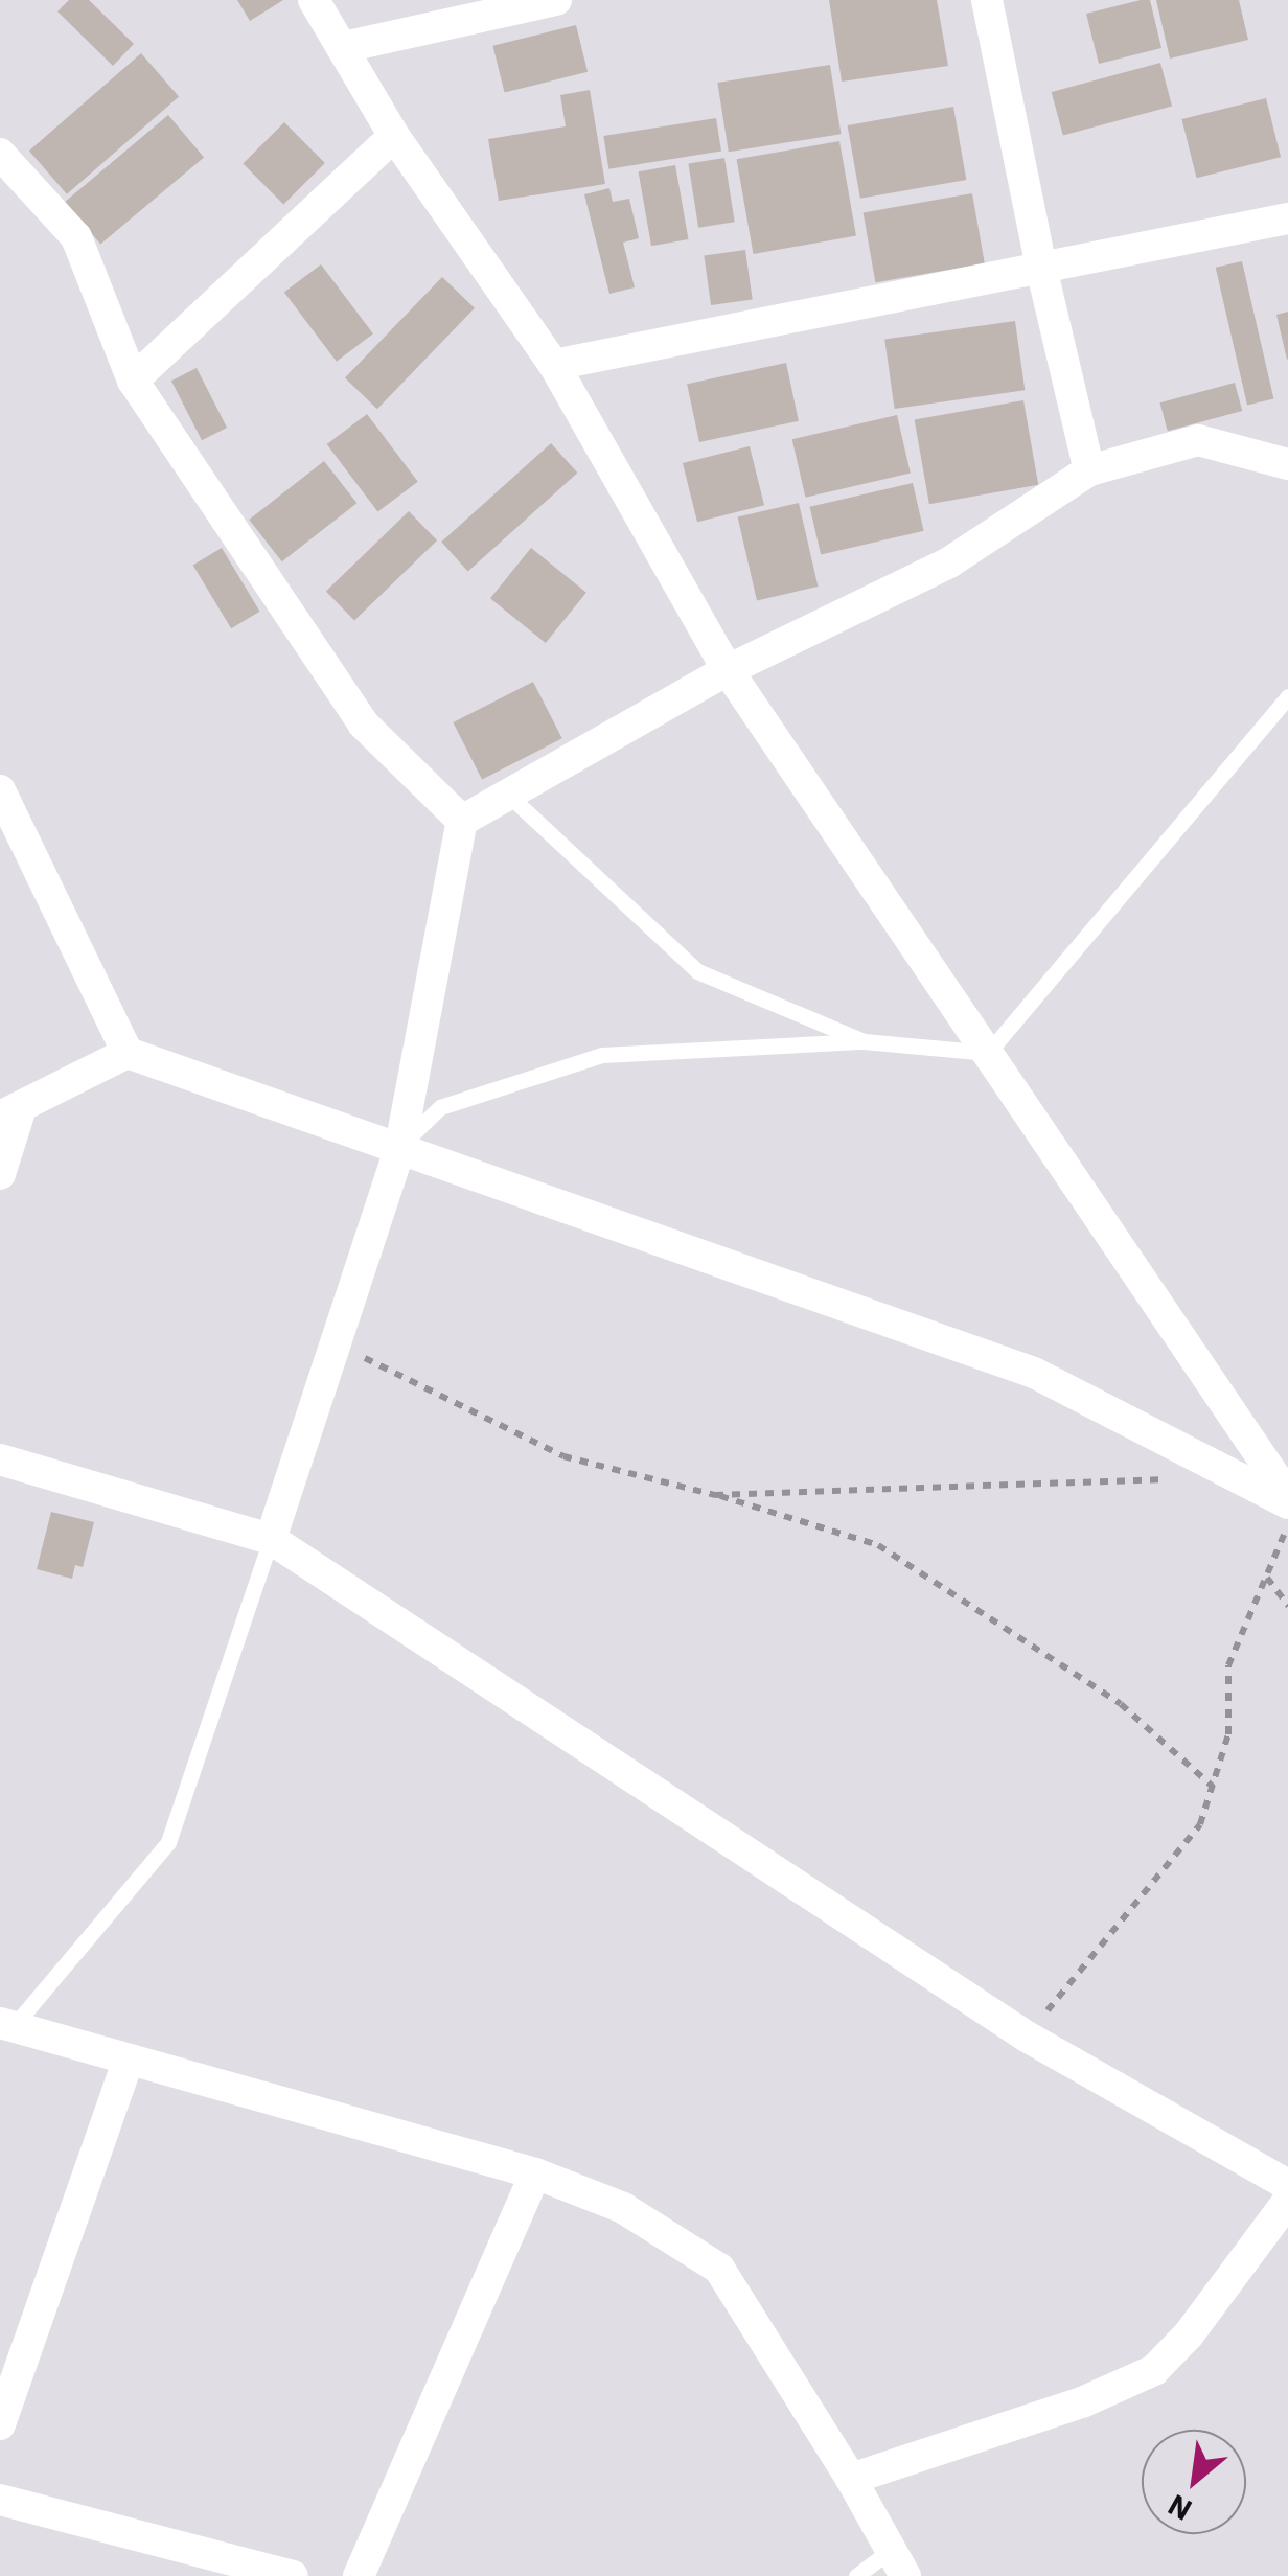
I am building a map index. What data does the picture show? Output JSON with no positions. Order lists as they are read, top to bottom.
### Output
{
  "north": "bottom left"
}
